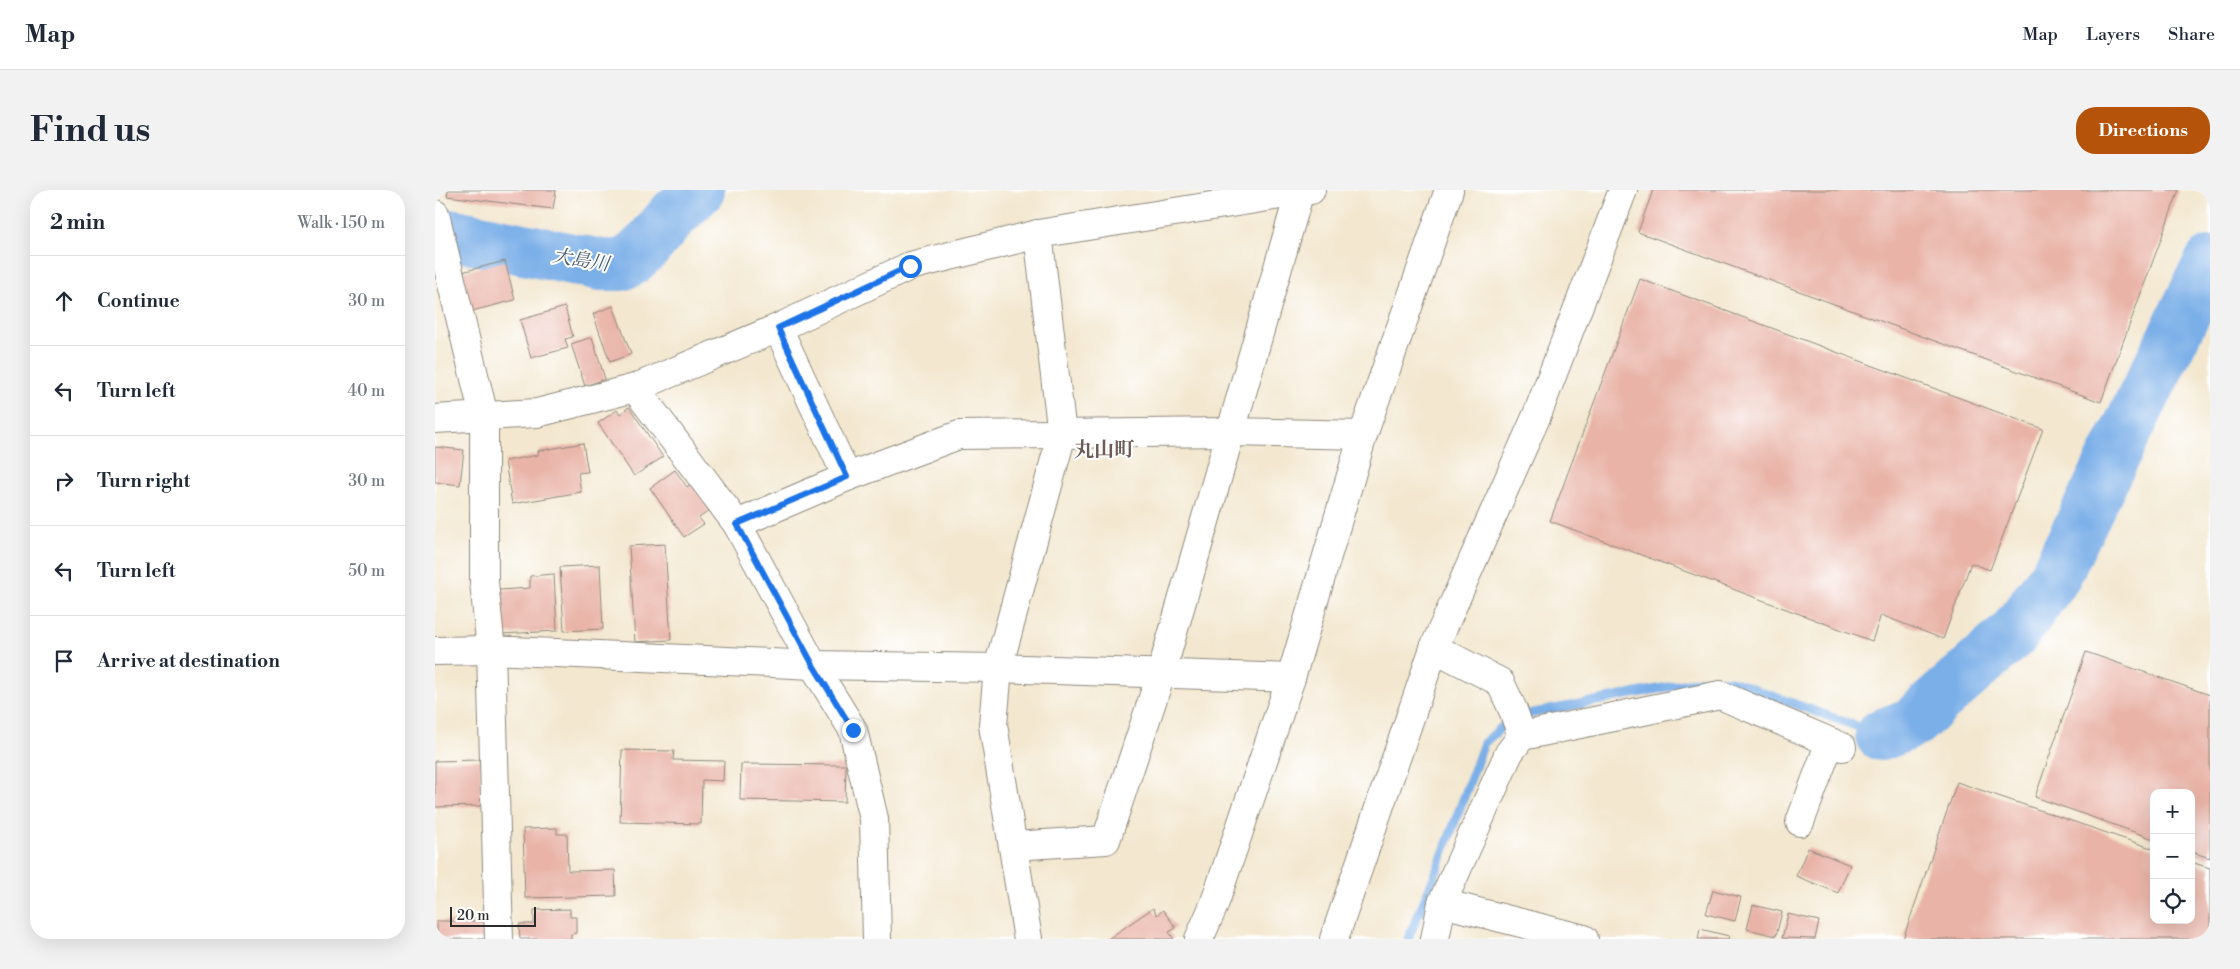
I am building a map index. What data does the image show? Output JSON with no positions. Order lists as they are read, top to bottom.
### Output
{
  "districts": ["丸山町"],
  "water": ["大島川"],
  "scale_bar": "20 m",
  "page": {
    "header": "Map",
    "nav": ["Map", "Layers", "Share"],
    "buttons": "Directions",
    "title": "Find us",
    "heading": ["2 min", "Walk · 150 m"],
    "list": [
      ["Continue", "30 m"],
      ["Turn left", "40 m"],
      ["Turn right", "30 m"],
      ["Turn left", "50 m"],
      "Arrive at destination"
    ],
    "map_buttons": ["+", "−"],
    "scale": "20 m"
  }
}
